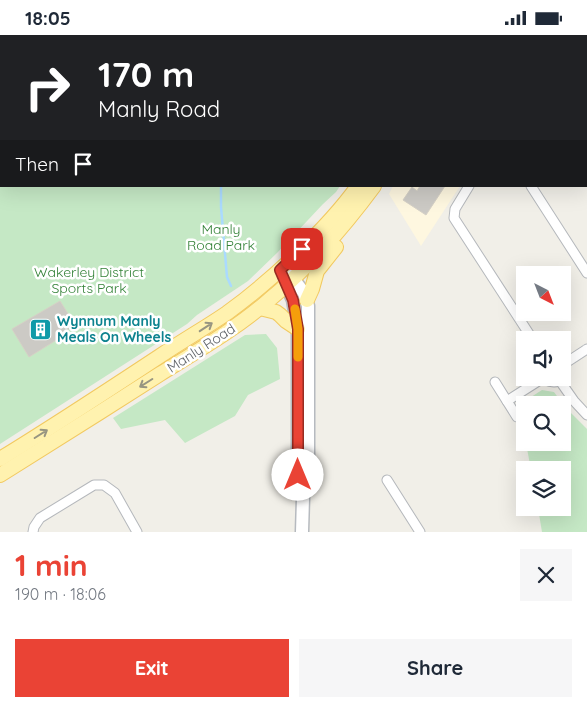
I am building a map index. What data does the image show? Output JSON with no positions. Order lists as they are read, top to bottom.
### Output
{
  "streets": {
    "main road": ["Manly Road"]
  },
  "parks": ["Manly Road Park", "Wakerley District Sports Park"],
  "places": {
    "building": ["Wynnum Manly Meals On Wheels"]
  },
  "north": "bottom right",
  "page": {
    "status": "18:05",
    "turn": ["170 m", "Manly Road"],
    "then": "Then",
    "heading": ["1 min", "190 m · 18:06"],
    "buttons": ["Exit", "Share"]
  }
}
